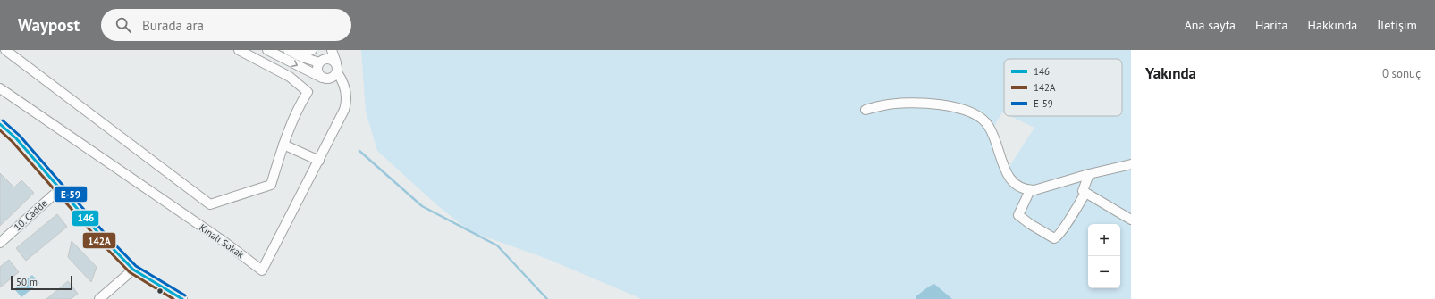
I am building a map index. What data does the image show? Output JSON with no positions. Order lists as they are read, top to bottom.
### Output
{
  "streets": {
    "street": ["10. Cadde", "Kınalı Sokak"]
  },
  "lines": ["transit line E-59", "transit line 146", "transit line 142A"],
  "legend": ["146", "142A", "E-59"],
  "scale_bar": "50 m",
  "page": {
    "header": "Waypost",
    "search": "Burada ara",
    "nav": [
      "Ana sayfa",
      "Harita",
      "Hakkında",
      "İletişim"
    ],
    "heading": ["Yakında", "0 sonuç"],
    "map_buttons": ["+", "−"],
    "scale": "50 m"
  }
}
